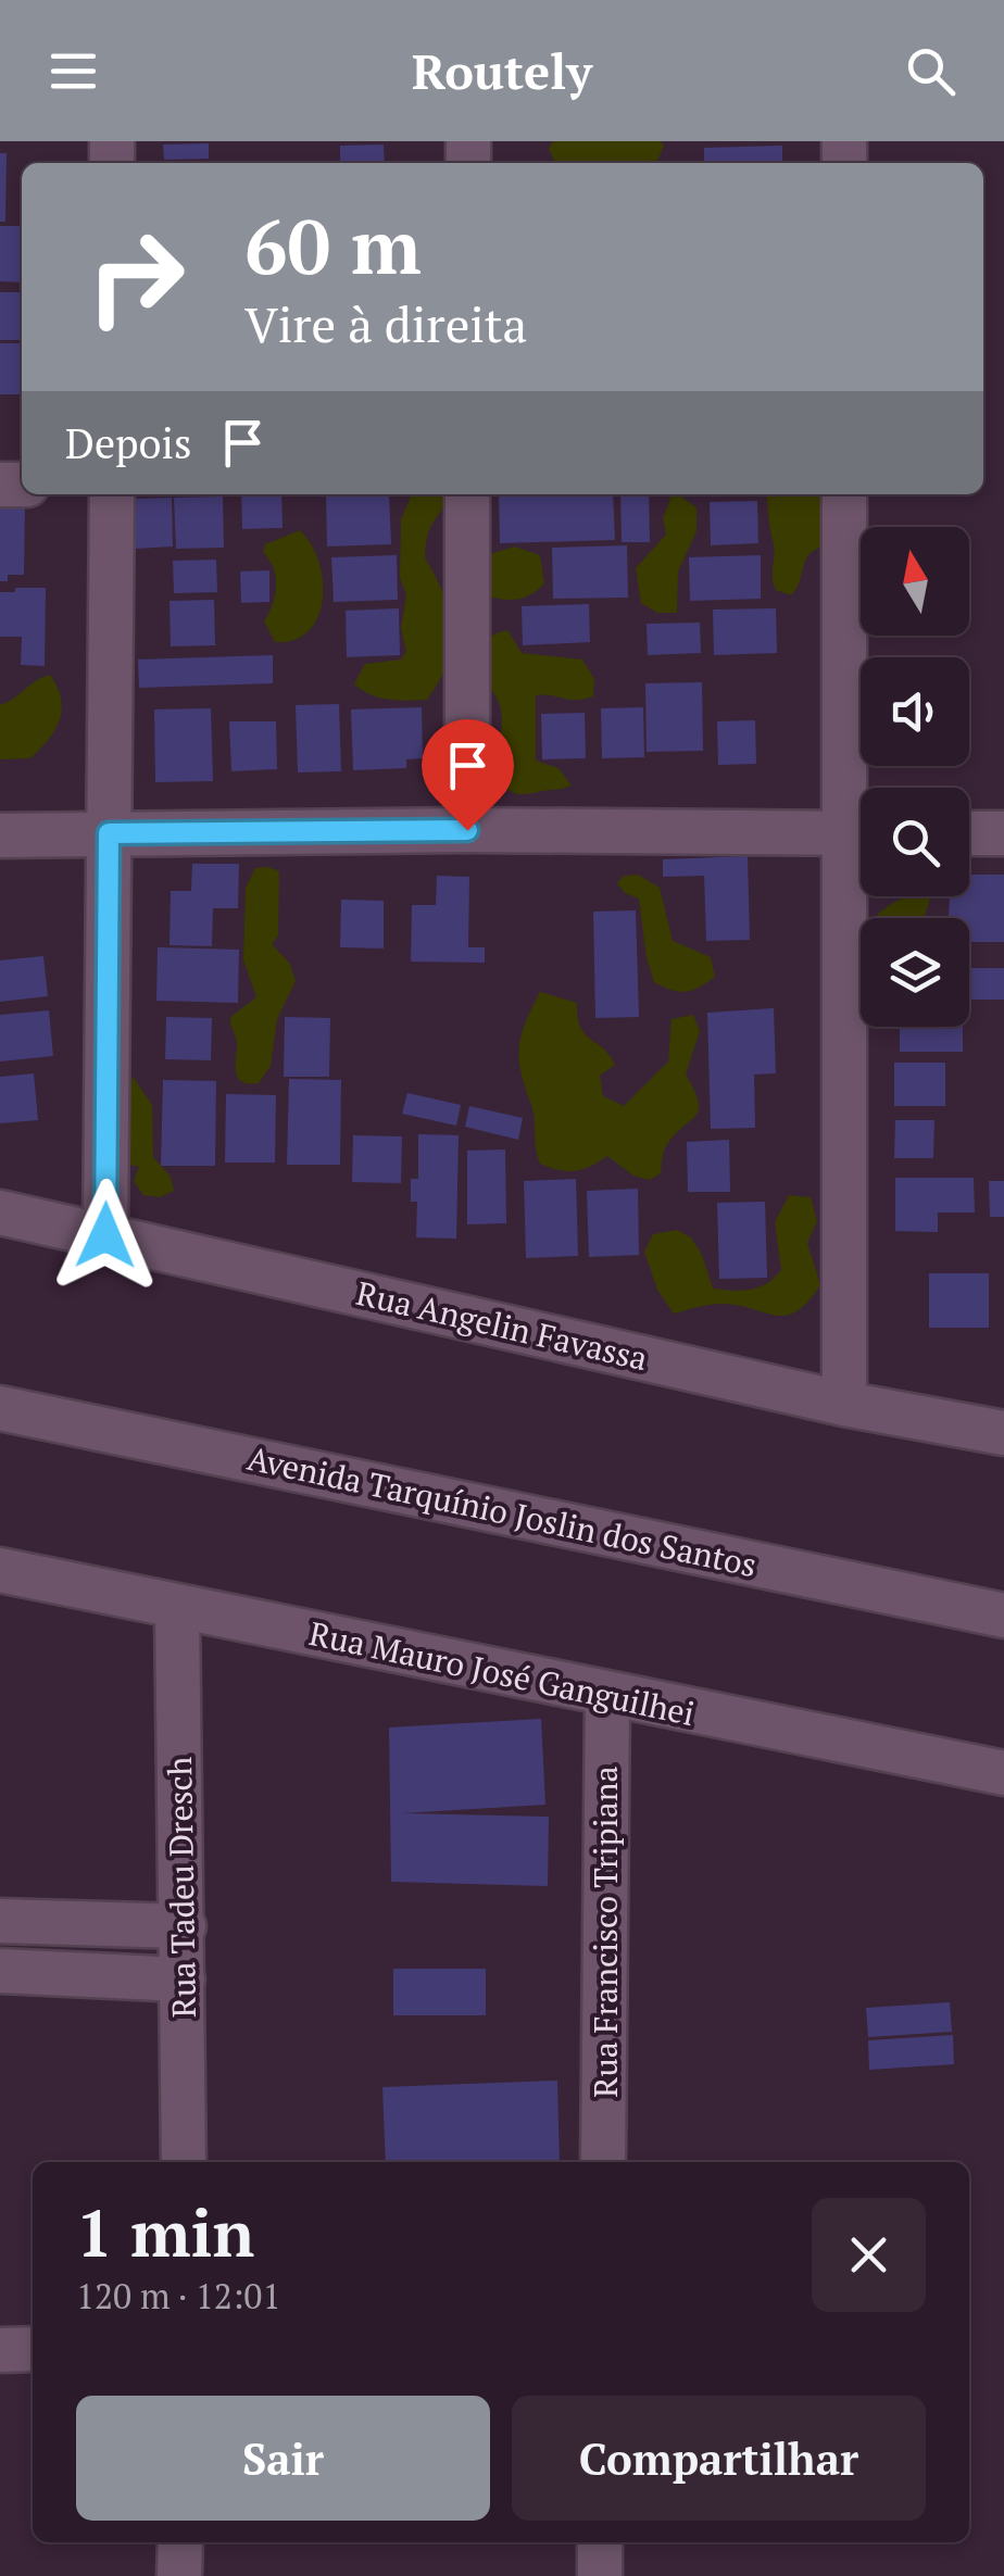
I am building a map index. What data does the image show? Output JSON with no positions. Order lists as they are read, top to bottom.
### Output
{
  "streets": {
    "street": [
      "Rua Angelin Favassa",
      "Avenida Tarquínio Joslin dos Santos",
      "Rua Mauro José Ganguilhei",
      "Rua Tadeu Dresch",
      "Rua Francisco Tripiana"
    ]
  },
  "crossings": [
    ["Rua Mauro José Ganguilhei", "Rua Tadeu Dresch"],
    ["Rua Mauro José Ganguilhei", "Rua Francisco Tripiana"]
  ],
  "north": "top",
  "page": {
    "header": "Routely",
    "turn": ["60 m", "Vire à direita"],
    "then": "Depois",
    "heading": ["1 min", "120 m · 12:01"],
    "buttons": ["Sair", "Compartilhar"]
  }
}
